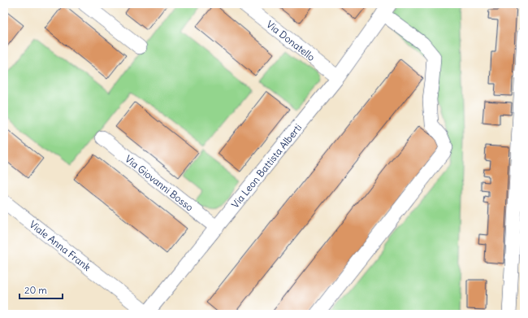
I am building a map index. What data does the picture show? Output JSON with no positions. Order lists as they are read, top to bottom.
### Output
{
  "streets": {
    "street": [
      "Via Donatello",
      "Via Leon Battista Alberti",
      "Via Giovanni Bosso",
      "Viale Anna Frank"
    ]
  },
  "crossings": [
    ["Via Donatello", "Via Leon Battista Alberti"],
    ["Via Leon Battista Alberti", "Via Giovanni Bosso"],
    ["Via Leon Battista Alberti", "Viale Anna Frank"]
  ],
  "scale_bar": "20 m"
}
